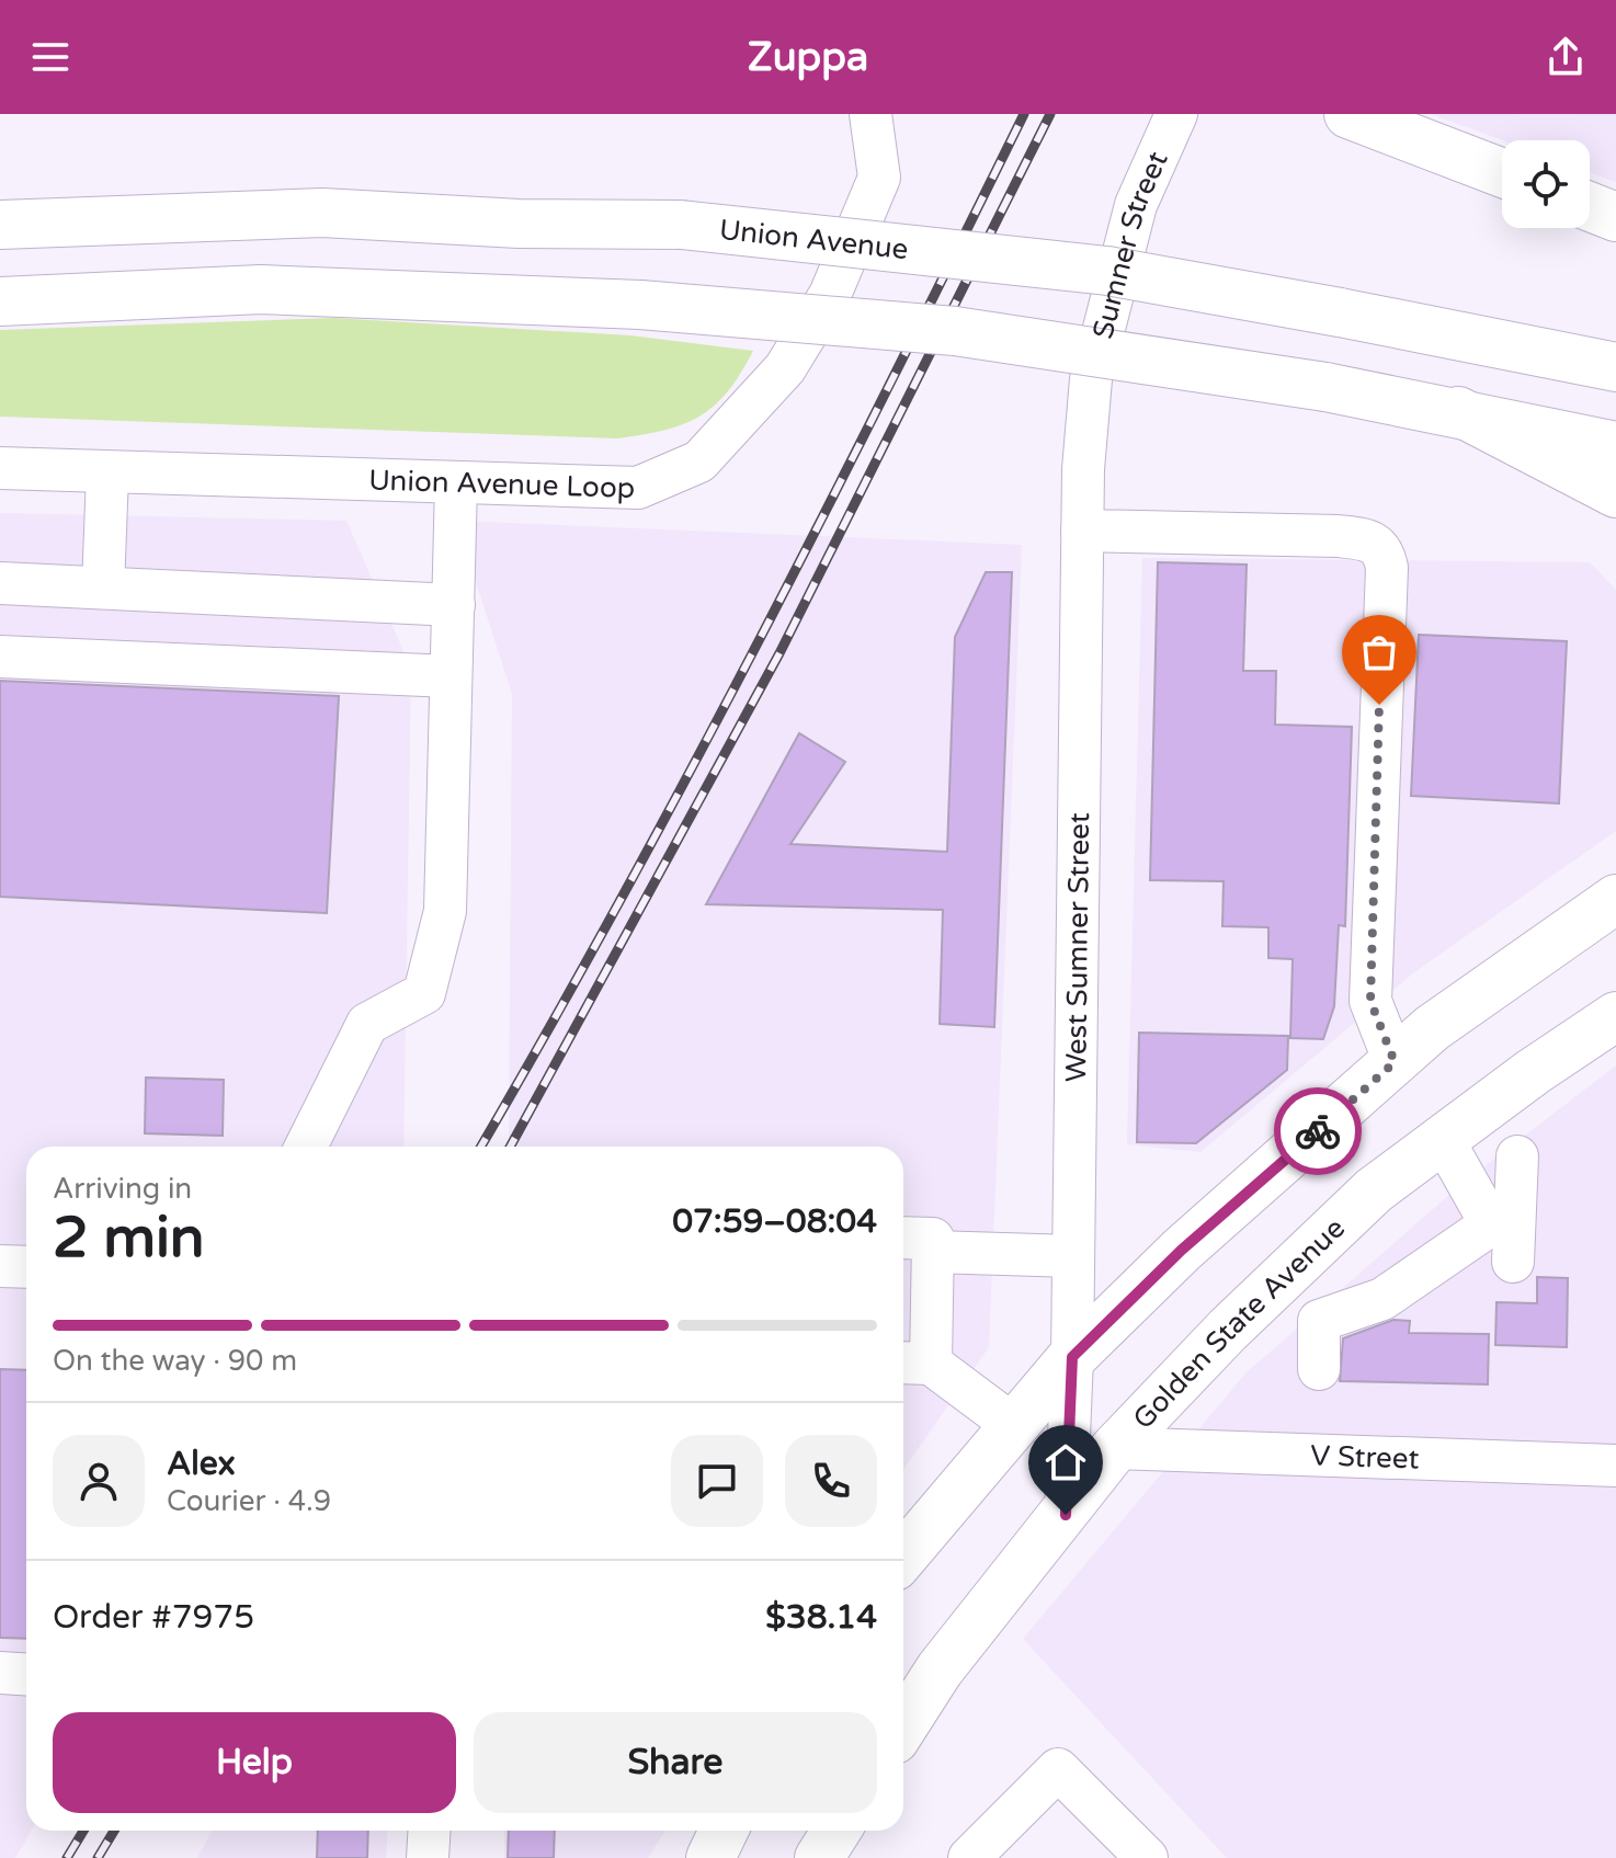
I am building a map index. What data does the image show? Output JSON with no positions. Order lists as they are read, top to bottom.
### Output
{
  "streets": {
    "main road": ["Union Avenue", "Golden State Avenue"],
    "street": [
      "Sumner Street",
      "Union Avenue Loop",
      "West Sumner Street",
      "V Street"
    ]
  },
  "crossings": [
    ["Sumner Street", "West Sumner Street"],
    ["West Sumner Street", "Golden State Avenue"],
    ["Golden State Avenue", "V Street"]
  ],
  "page": {
    "header": "Zuppa",
    "heading": ["2 min", "Arriving in", "07:59–08:04"],
    "panel": [
      "Alex",
      "Courier · 4.9",
      "Order #7975",
      "$38.14"
    ],
    "bar": "On the way · 90 m",
    "buttons": ["Help", "Share"]
  }
}
